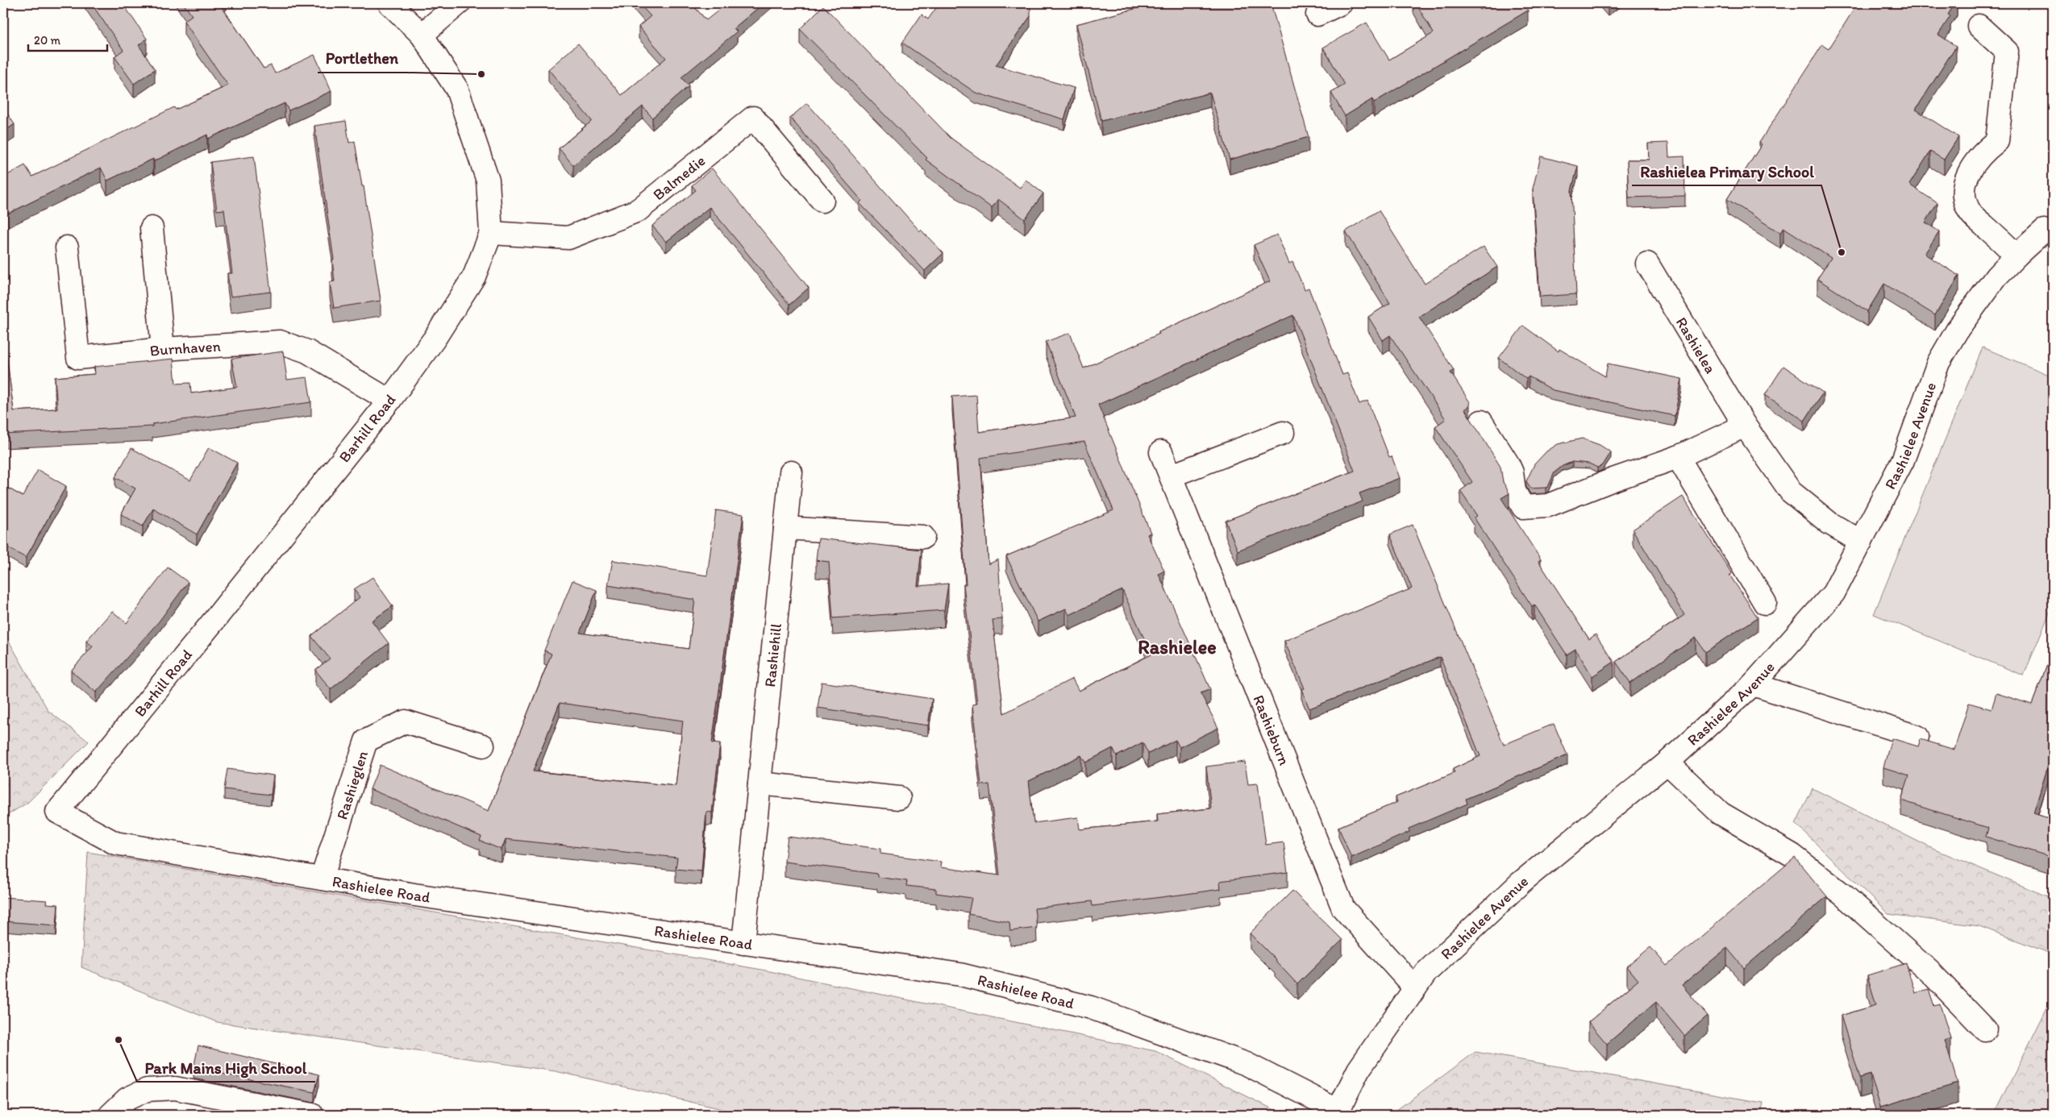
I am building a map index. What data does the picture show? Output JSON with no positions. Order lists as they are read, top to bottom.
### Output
{
  "streets": {
    "street": [
      "Balmedie",
      "Rashielea",
      "Burnhaven",
      "Barhill Road",
      "Rashielee Avenue",
      "Rashiehill",
      "Rashieburn",
      "Rashieglen",
      "Rashielee Road"
    ]
  },
  "crossings": [
    ["Balmedie", "Barhill Road"],
    ["Rashielea", "Rashielee Avenue"],
    ["Burnhaven", "Barhill Road"],
    ["Barhill Road", "Rashielee Road"],
    ["Rashielee Avenue", "Rashieburn"],
    ["Rashielee Avenue", "Rashielee Road"],
    ["Rashiehill", "Rashielee Road"],
    ["Rashieglen", "Rashielee Road"]
  ],
  "districts": ["Rashielee"],
  "places": ["Portlethen", "Rashielea Primary School", "Park Mains High School"],
  "scale_bar": "20 m"
}
